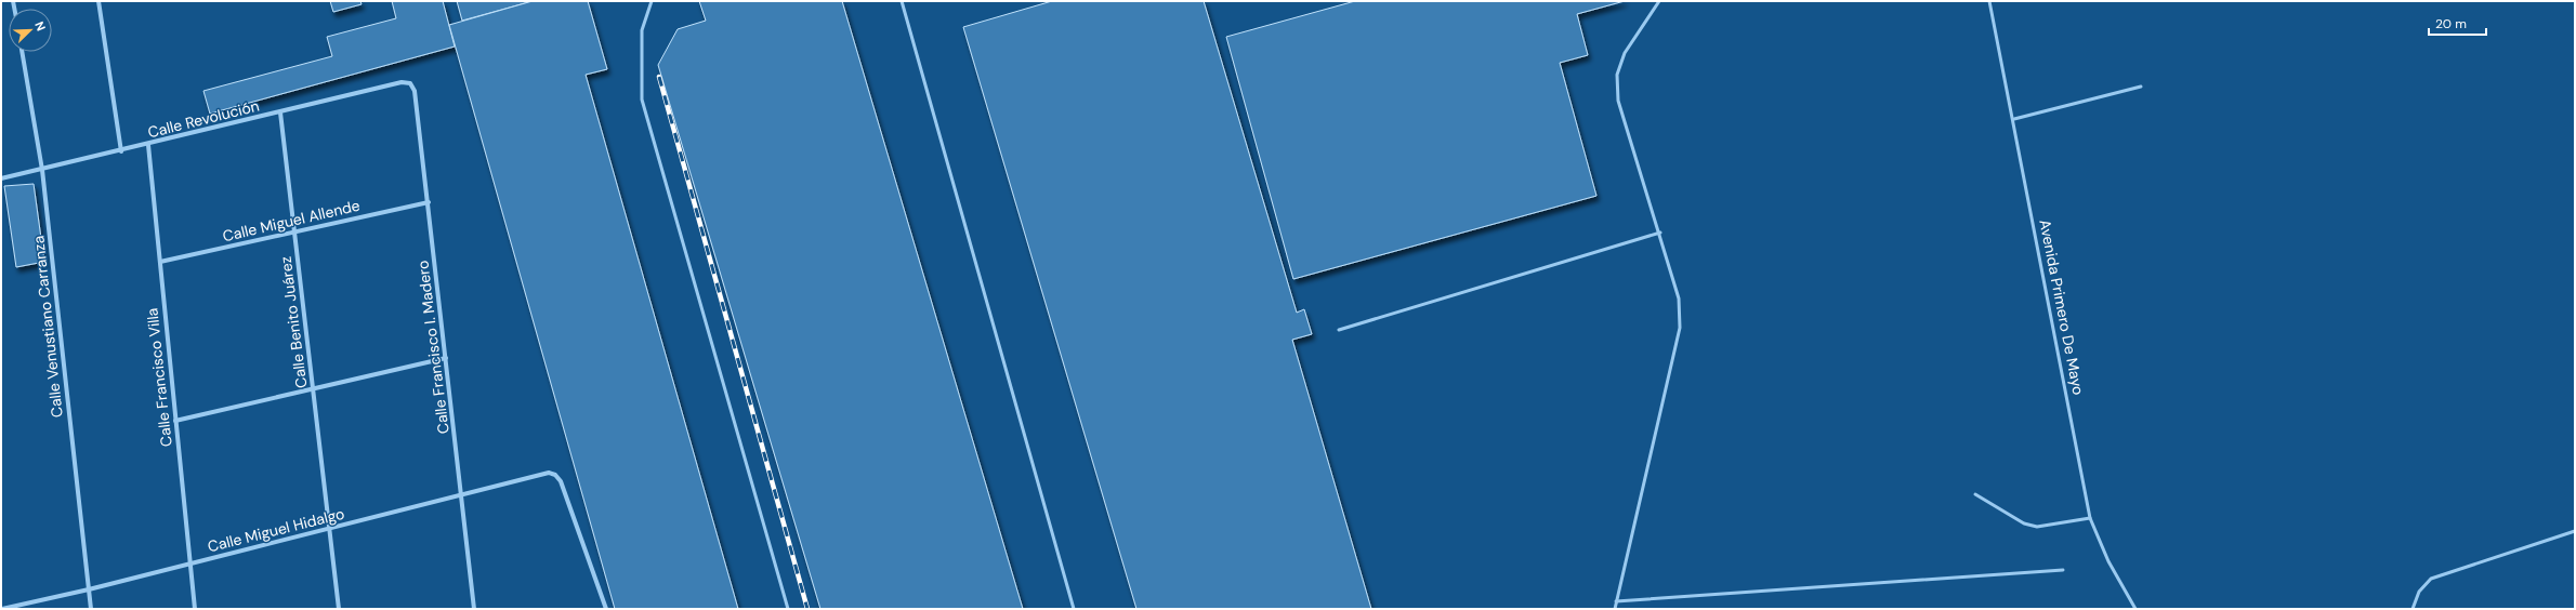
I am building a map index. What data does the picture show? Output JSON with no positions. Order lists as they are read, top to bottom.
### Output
{
  "streets": {
    "street": [
      "Calle Revolución",
      "Calle Miguel Allende",
      "Calle Benito Juárez",
      "Calle Venustiano Carranza",
      "Calle Francisco I. Madero",
      "Calle Francisco Villa",
      "Calle Miguel Hidalgo"
    ],
    "lane": ["Avenida Primero De Mayo"]
  },
  "crossings": [
    ["Calle Revolución", "Calle Benito Juárez"],
    ["Calle Revolución", "Calle Venustiano Carranza"],
    ["Calle Revolución", "Calle Francisco I. Madero"],
    ["Calle Revolución", "Calle Francisco Villa"],
    ["Calle Miguel Allende", "Calle Benito Juárez"],
    ["Calle Miguel Allende", "Calle Francisco I. Madero"],
    ["Calle Miguel Allende", "Calle Francisco Villa"],
    ["Calle Benito Juárez", "Calle Miguel Hidalgo"],
    ["Calle Venustiano Carranza", "Calle Miguel Hidalgo"],
    ["Calle Francisco I. Madero", "Calle Miguel Hidalgo"],
    ["Calle Francisco Villa", "Calle Miguel Hidalgo"]
  ],
  "scale_bar": "20 m",
  "north": "top right"
}
